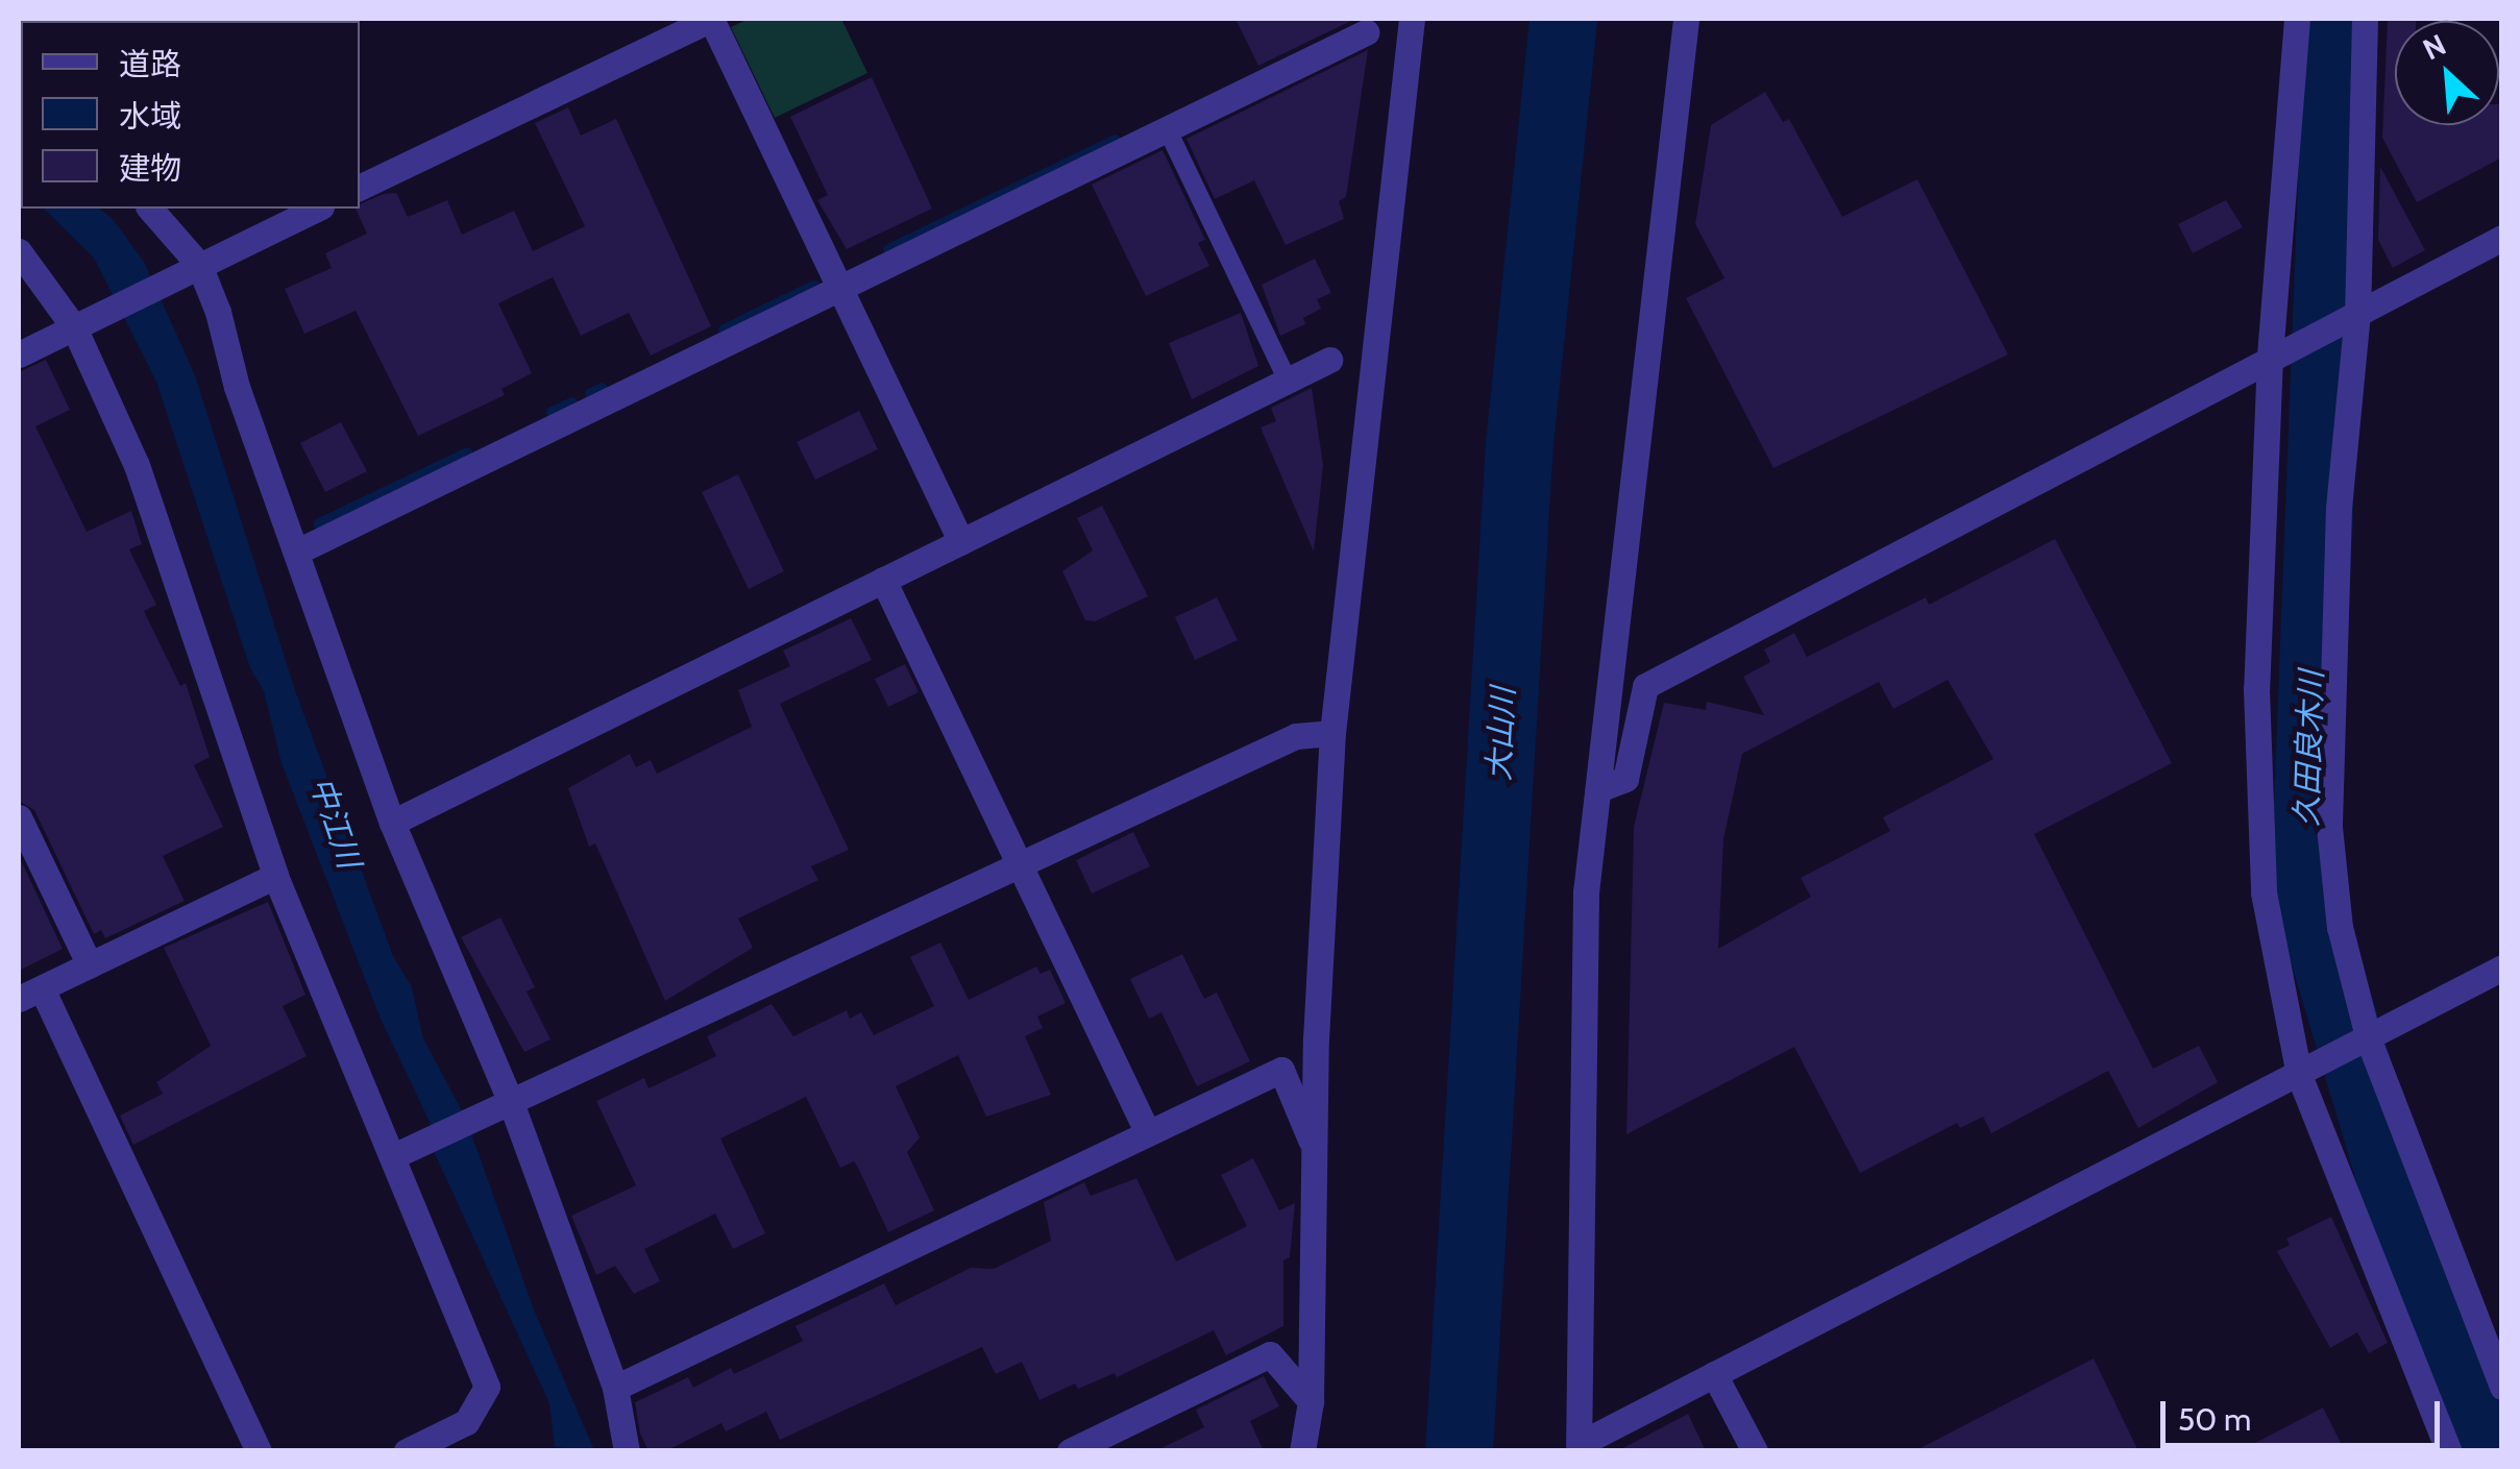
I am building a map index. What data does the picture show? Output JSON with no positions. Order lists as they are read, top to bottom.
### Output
{
  "water": ["大山川", "久田良木川", "中江川"],
  "legend": ["道路", "水域", "建物"],
  "scale_bar": "50 m",
  "north": "top left"
}
